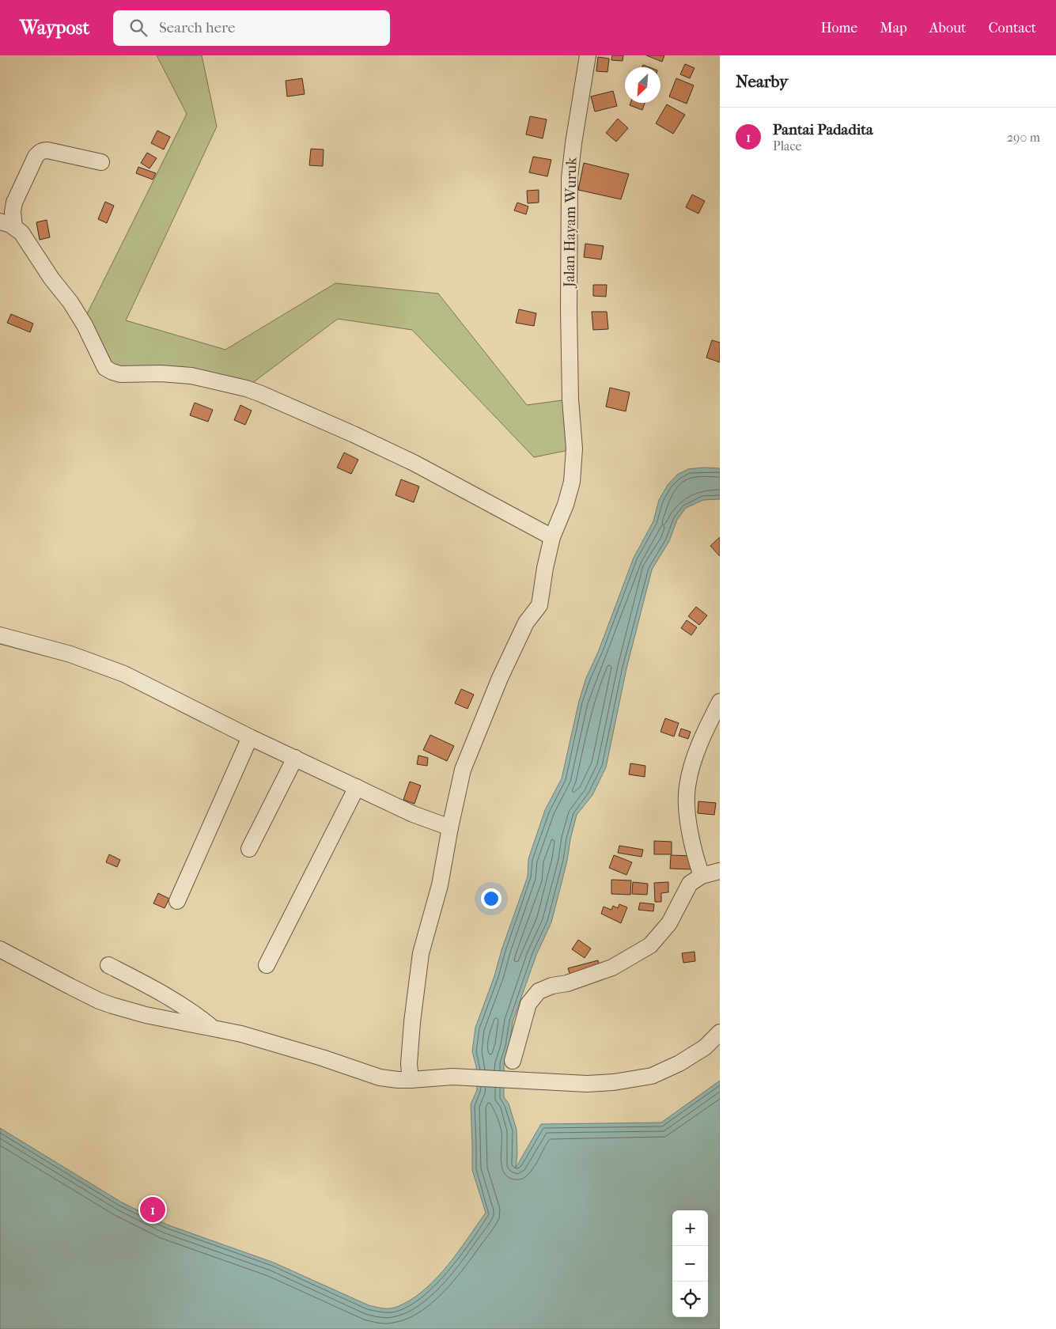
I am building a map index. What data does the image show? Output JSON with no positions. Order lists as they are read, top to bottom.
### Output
{
  "streets": {
    "street": ["Jalan Hayam Wuruk"]
  },
  "north": "bottom left",
  "page": {
    "header": "Waypost",
    "search": "Search here",
    "nav": [
      "Home",
      "Map",
      "About",
      "Contact"
    ],
    "heading": "Nearby",
    "list": [
      {
        "mark": "1",
        "name": "Pantai Padadita",
        "note": "Place",
        "value": "290 m"
      }
    ],
    "pins": "1",
    "map_buttons": ["+", "−"]
  }
}
